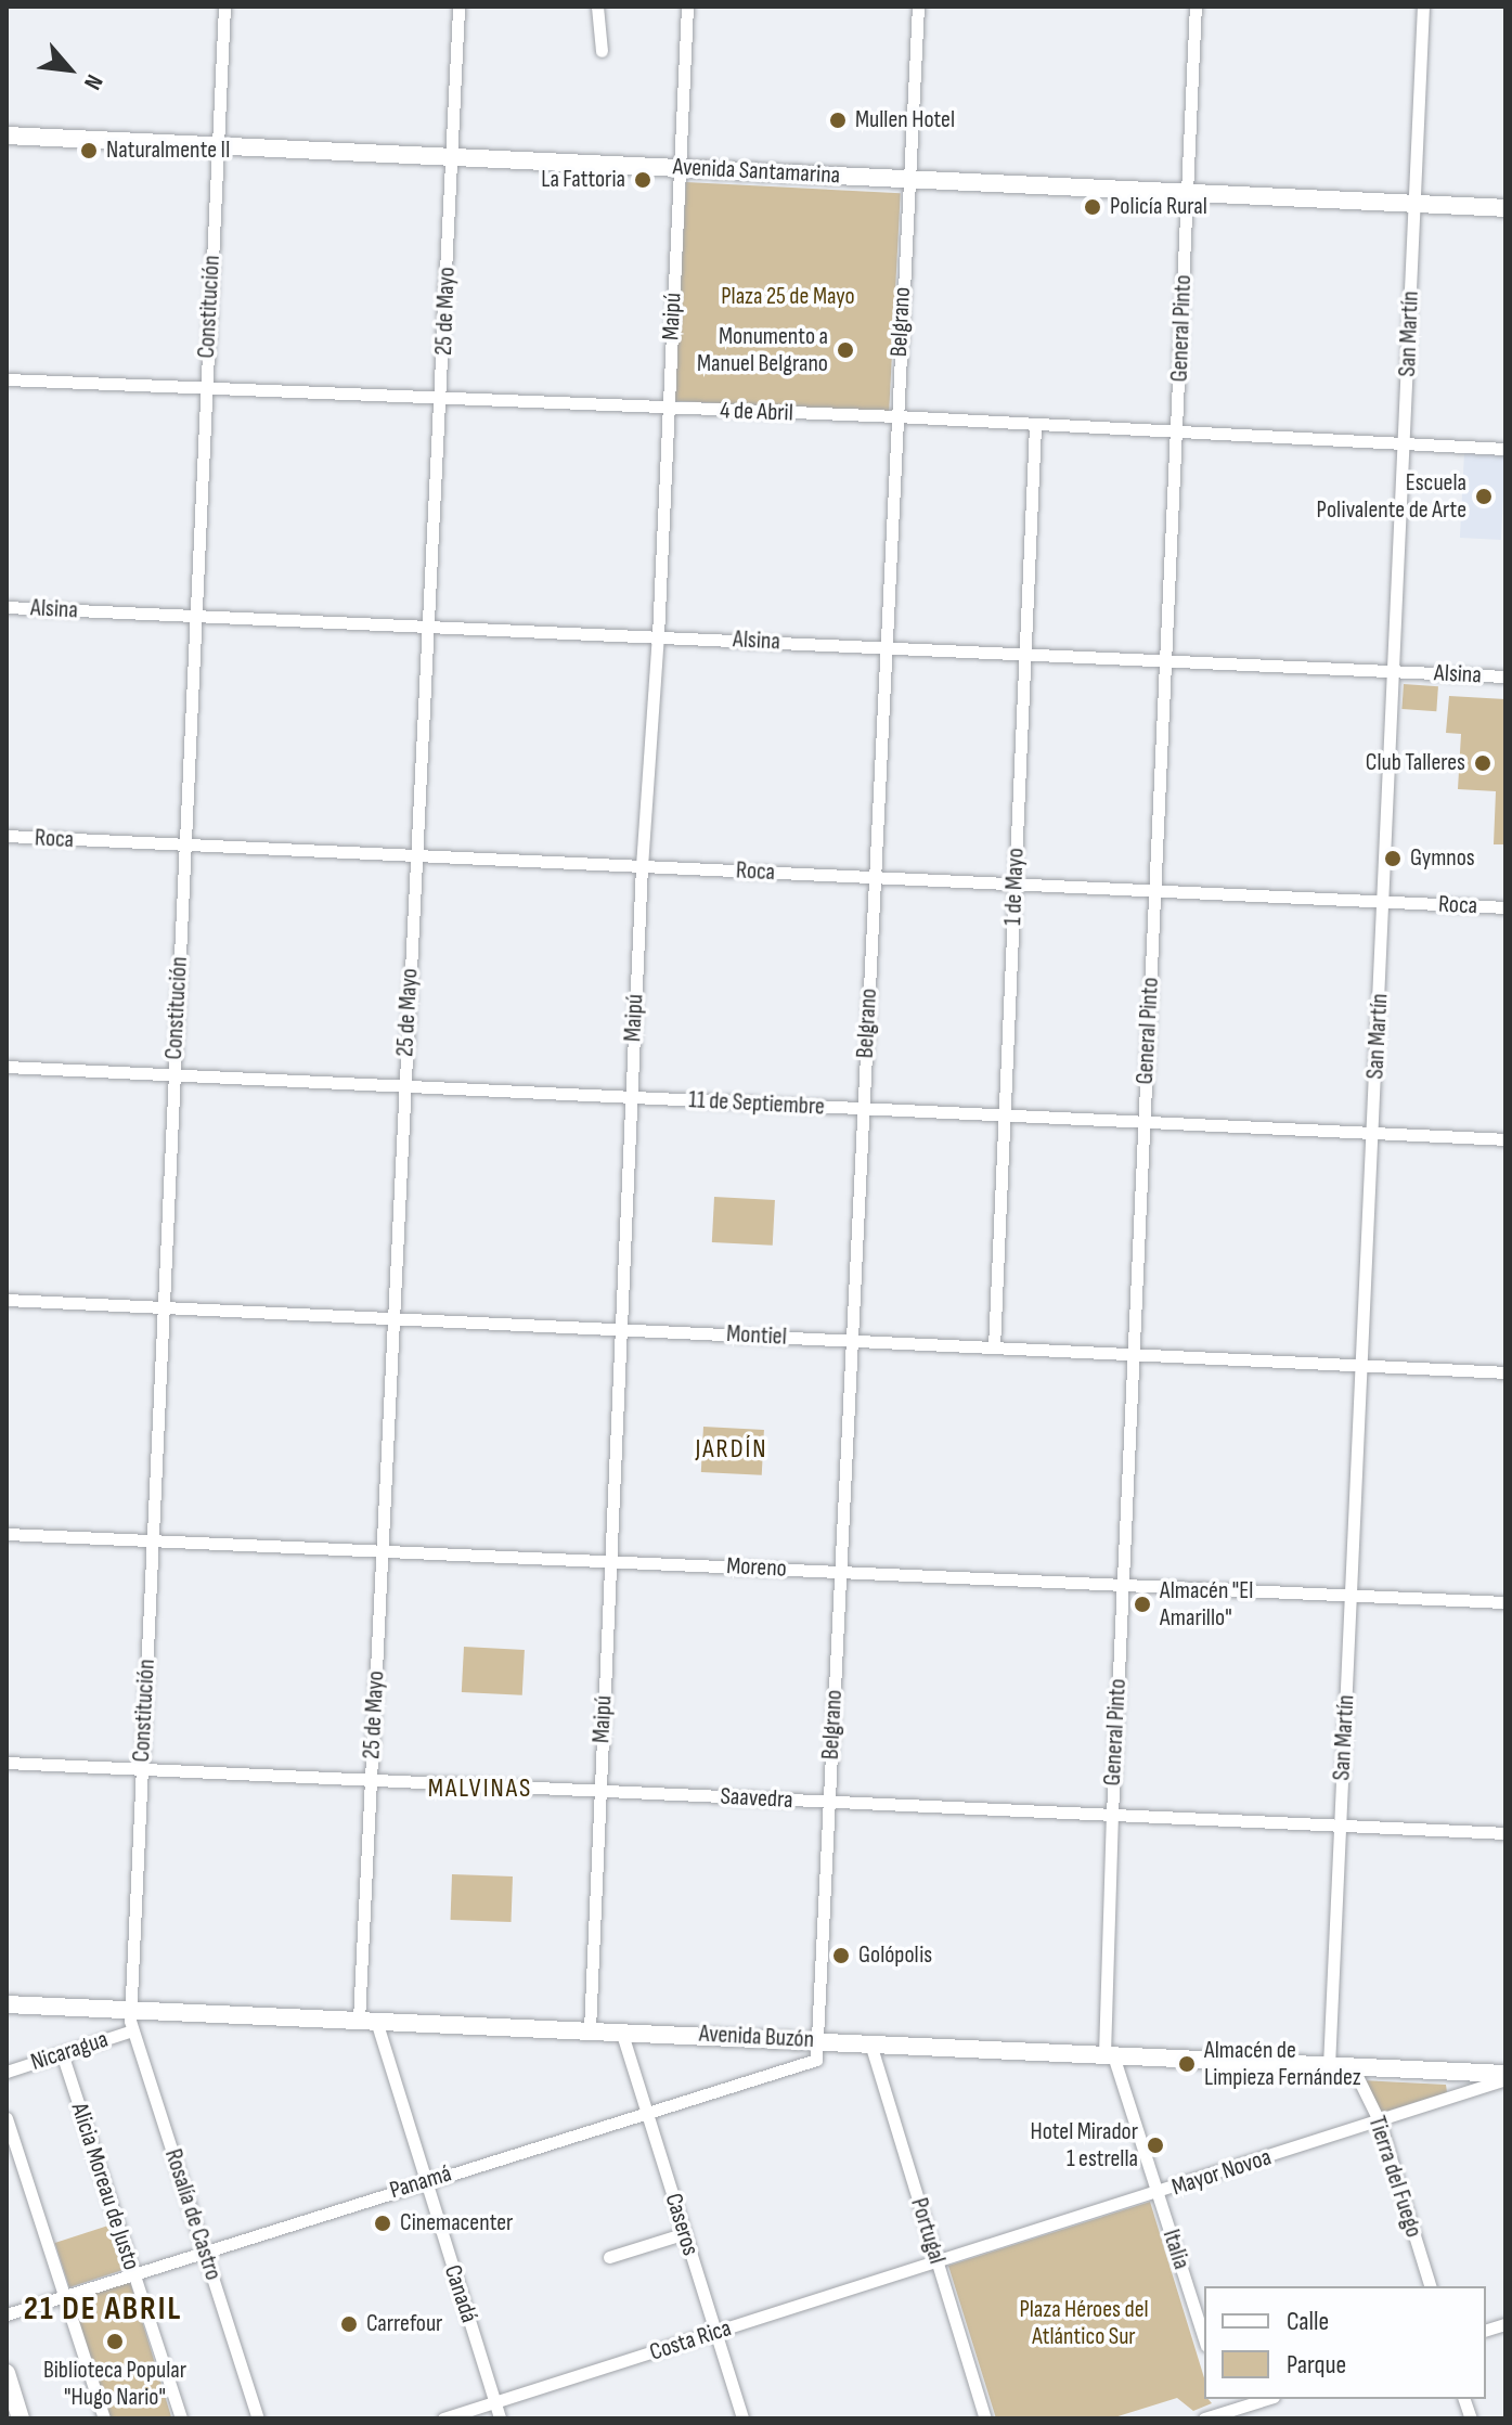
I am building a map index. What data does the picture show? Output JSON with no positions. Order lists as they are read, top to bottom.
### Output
{
  "streets": {
    "main road": ["Avenida Santamarina", "Avenida Buzón"],
    "street": [
      "Constitución",
      "25 de Mayo",
      "Maipú",
      "Belgrano",
      "General Pinto",
      "San Martín",
      "4 de Abril",
      "Alsina",
      "Roca",
      "1 de Mayo",
      "11 de Septiembre",
      "Montiel",
      "Moreno",
      "Saavedra",
      "Nicaragua",
      "Mayor Novoa",
      "Tierra del Fuego",
      "Panamá",
      "Alicia Moreau de Justo",
      "Rosalía de Castro",
      "Caseros",
      "Portugal",
      "Italia",
      "Canadá",
      "Costa Rica"
    ]
  },
  "crossings": [
    ["Avenida Santamarina", "Constitución"],
    ["Avenida Santamarina", "25 de Mayo"],
    ["Avenida Santamarina", "Maipú"],
    ["Avenida Santamarina", "Belgrano"],
    ["Avenida Santamarina", "General Pinto"],
    ["Avenida Santamarina", "San Martín"],
    ["Constitución", "4 de Abril"],
    ["Constitución", "Alsina"],
    ["Constitución", "Roca"],
    ["Constitución", "11 de Septiembre"],
    ["Constitución", "Montiel"],
    ["Constitución", "Moreno"],
    ["Constitución", "Saavedra"],
    ["Constitución", "Avenida Buzón"],
    ["Constitución", "Rosalía de Castro"],
    ["25 de Mayo", "4 de Abril"],
    ["25 de Mayo", "Alsina"],
    ["25 de Mayo", "Roca"],
    ["25 de Mayo", "11 de Septiembre"],
    ["25 de Mayo", "Montiel"],
    ["25 de Mayo", "Moreno"],
    ["25 de Mayo", "Saavedra"],
    ["25 de Mayo", "Avenida Buzón"],
    ["25 de Mayo", "Canadá"],
    ["Maipú", "4 de Abril"],
    ["Maipú", "Alsina"],
    ["Maipú", "Roca"],
    ["Maipú", "11 de Septiembre"],
    ["Maipú", "Montiel"],
    ["Maipú", "Moreno"],
    ["Maipú", "Saavedra"],
    ["Maipú", "Avenida Buzón"],
    ["Belgrano", "4 de Abril"],
    ["Belgrano", "Alsina"],
    ["Belgrano", "Roca"],
    ["Belgrano", "11 de Septiembre"],
    ["Belgrano", "Montiel"],
    ["Belgrano", "Moreno"],
    ["Belgrano", "Saavedra"],
    ["Belgrano", "Avenida Buzón"],
    ["Belgrano", "Panamá"],
    ["General Pinto", "4 de Abril"],
    ["General Pinto", "Alsina"],
    ["General Pinto", "Roca"],
    ["General Pinto", "11 de Septiembre"],
    ["General Pinto", "Montiel"],
    ["General Pinto", "Moreno"],
    ["General Pinto", "Saavedra"],
    ["General Pinto", "Avenida Buzón"],
    ["General Pinto", "Italia"],
    ["San Martín", "4 de Abril"],
    ["San Martín", "Alsina"],
    ["San Martín", "Roca"],
    ["San Martín", "11 de Septiembre"],
    ["San Martín", "Montiel"],
    ["San Martín", "Moreno"],
    ["San Martín", "Saavedra"],
    ["San Martín", "Avenida Buzón"],
    ["4 de Abril", "1 de Mayo"],
    ["Alsina", "1 de Mayo"],
    ["Roca", "1 de Mayo"],
    ["1 de Mayo", "11 de Septiembre"],
    ["1 de Mayo", "Montiel"],
    ["Avenida Buzón", "Mayor Novoa"],
    ["Avenida Buzón", "Tierra del Fuego"],
    ["Avenida Buzón", "Panamá"],
    ["Avenida Buzón", "Rosalía de Castro"],
    ["Avenida Buzón", "Caseros"],
    ["Avenida Buzón", "Portugal"],
    ["Avenida Buzón", "Italia"],
    ["Avenida Buzón", "Canadá"],
    ["Nicaragua", "Alicia Moreau de Justo"],
    ["Nicaragua", "Rosalía de Castro"],
    ["Mayor Novoa", "Tierra del Fuego"],
    ["Mayor Novoa", "Portugal"],
    ["Mayor Novoa", "Italia"],
    ["Mayor Novoa", "Costa Rica"],
    ["Panamá", "Alicia Moreau de Justo"],
    ["Panamá", "Rosalía de Castro"],
    ["Panamá", "Caseros"],
    ["Panamá", "Canadá"],
    ["Caseros", "Costa Rica"],
    ["Portugal", "Costa Rica"],
    ["Canadá", "Costa Rica"]
  ],
  "districts": ["JARDÍN", "MALVINAS", "21 DE ABRIL"],
  "parks": ["Plaza 25 de Mayo", "Plaza Héroes del Atlántico Sur"],
  "places": [
    "Mullen Hotel",
    "Naturalmente II",
    "La Fattoria",
    "Policía Rural",
    "Monumento a Manuel Belgrano",
    "Escuela Polivalente de Arte",
    "Club Talleres",
    "Gymnos",
    "Almacén \"El Amarillo\"",
    "Golópolis",
    "Almacén de Limpieza Fernández",
    "Hotel Mirador 1 estrella",
    "Cinemacenter",
    "Carrefour",
    "Biblioteca Popular \"Hugo Nario\""
  ],
  "legend": ["Calle", "Parque"],
  "north": "bottom right"
}
